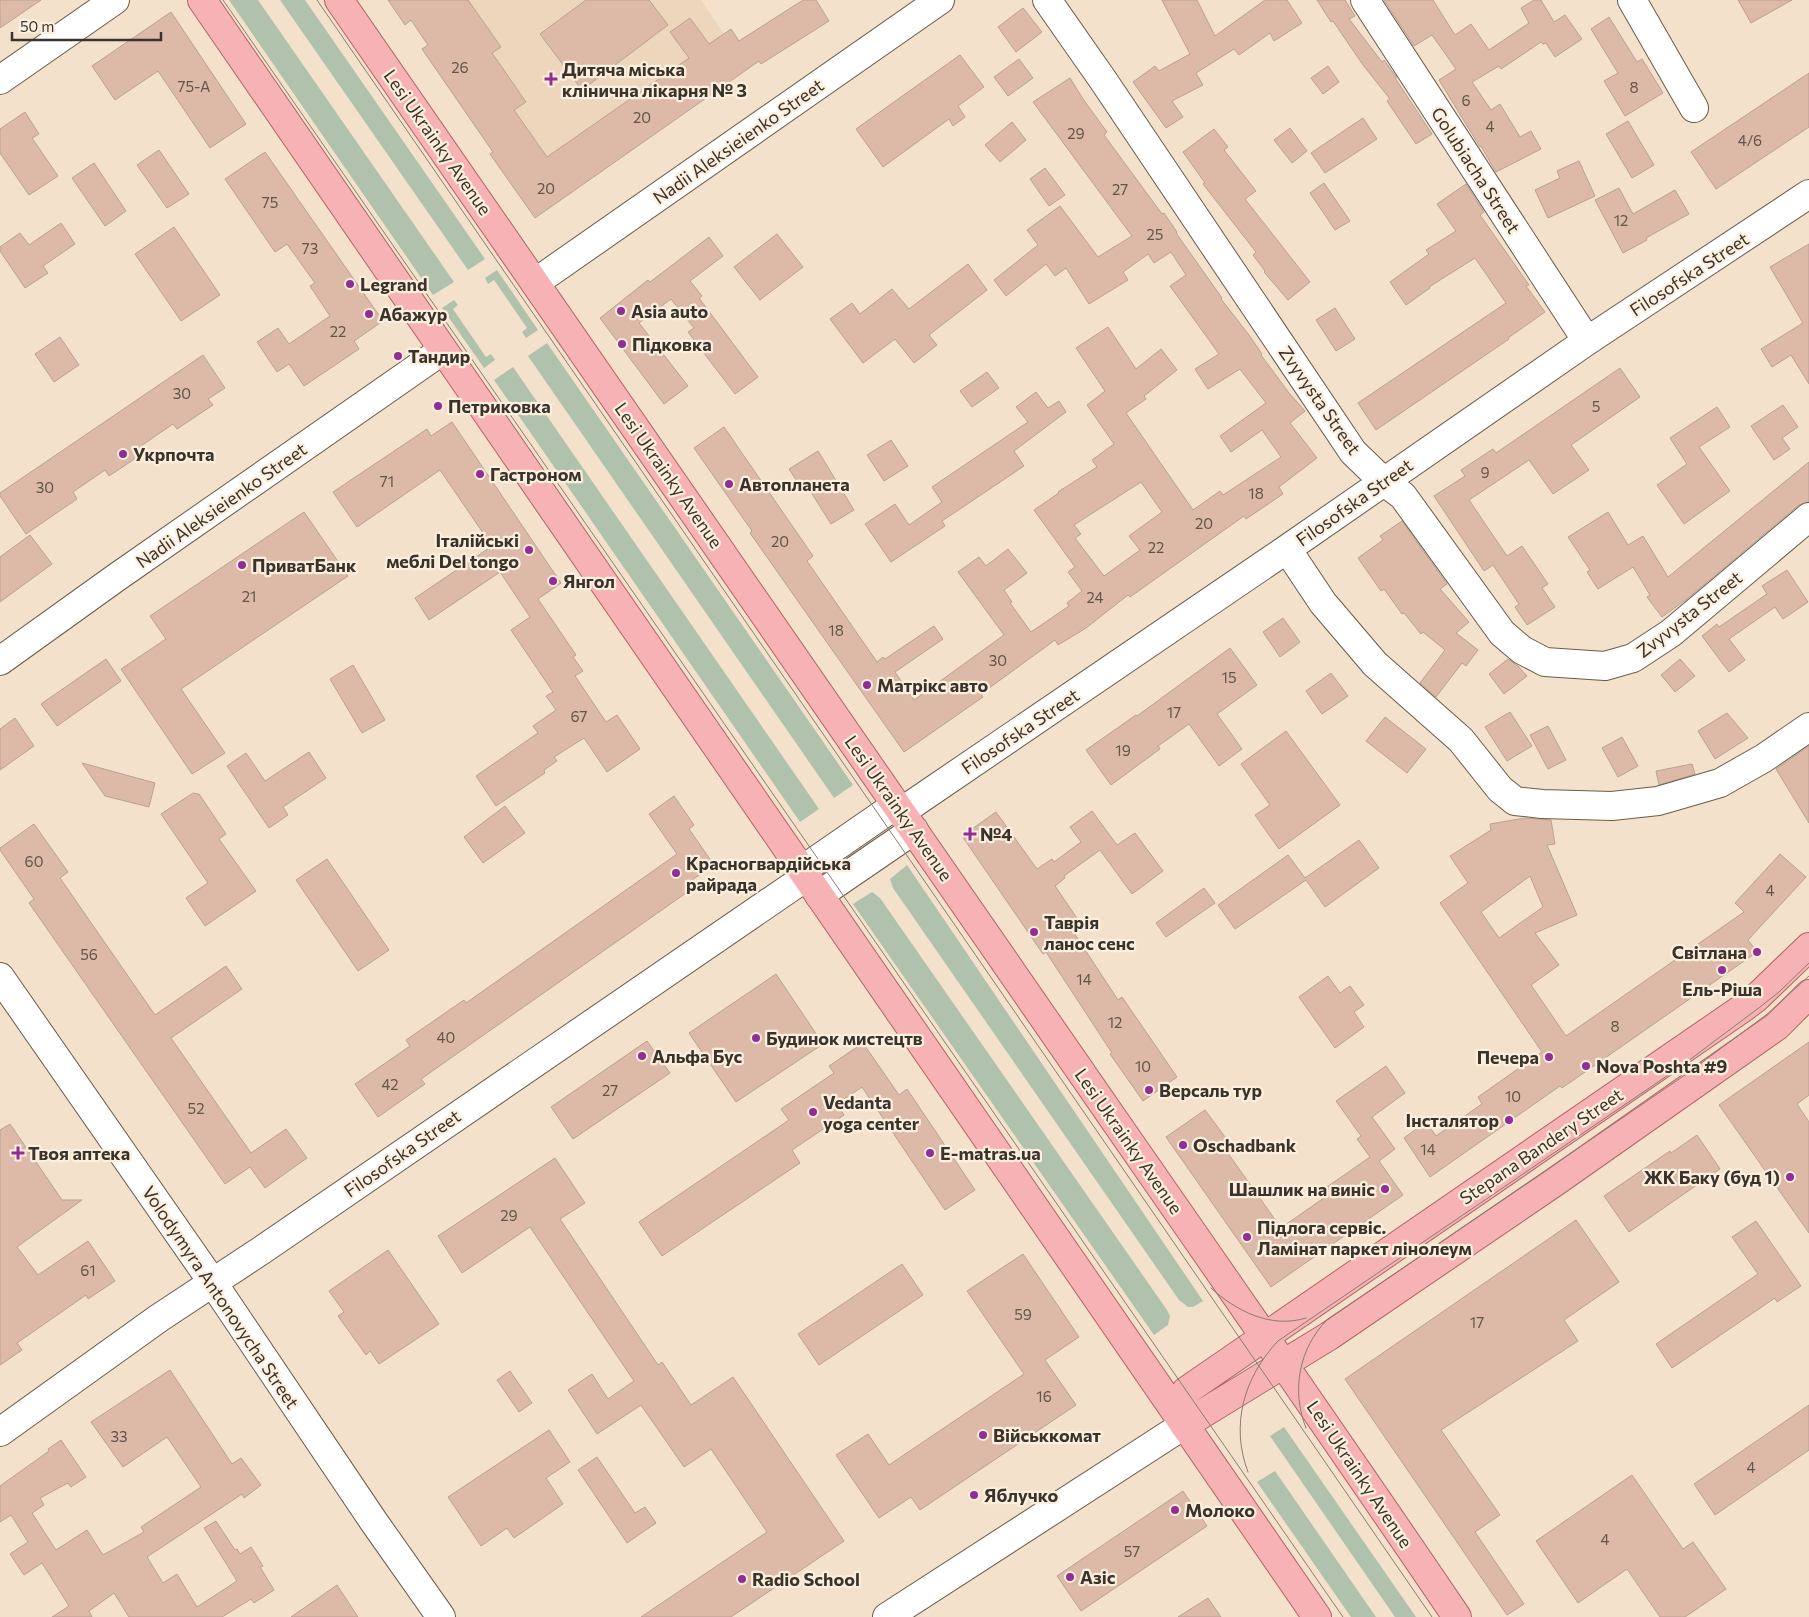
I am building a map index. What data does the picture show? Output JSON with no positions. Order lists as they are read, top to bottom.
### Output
{
  "streets": {
    "main road": ["Lesi Ukrainky Avenue", "Stepana Bandery Street"],
    "street": [
      "Nadii Aleksieienko Street",
      "Golubiacha Street",
      "Filosofska Street",
      "Zvyvysta Street",
      "Volodymyra Antonovycha Street"
    ]
  },
  "crossings": [
    ["Nadii Aleksieienko Street", "Lesi Ukrainky Avenue"],
    ["Lesi Ukrainky Avenue", "Filosofska Street"],
    ["Lesi Ukrainky Avenue", "Stepana Bandery Street"],
    ["Golubiacha Street", "Filosofska Street"],
    ["Filosofska Street", "Zvyvysta Street"],
    ["Filosofska Street", "Volodymyra Antonovycha Street"]
  ],
  "places": {
    "health": ["Дитяча міська клінична лікарня № 3", "№4", "Твоя аптека"],
    "other": [
      "Legrand",
      "Asia auto",
      "Абажур",
      "Підковка",
      "Тандир",
      "Петриковка",
      "Укрпочта",
      "Гастроном",
      "Автопланета",
      "Італійські меблі Del tongo",
      "ПриватБанк",
      "Янгол",
      "Матрікс авто",
      "Красногвардійська райрада",
      "Таврія ланос сенс",
      "Світлана",
      "Ель-Ріша",
      "Будинок мистецтв",
      "Альфа Бус",
      "Печера",
      "Nova Poshta #9",
      "Версаль тур",
      "Vedanta yoga center",
      "Інсталятор",
      "Oschadbank",
      "E-matras.ua",
      "ЖК Баку (буд 1)",
      "Шашлик на виніс",
      "Підлога сервіс. Ламінат паркет лінолеум",
      "Військкомат",
      "Яблучко",
      "Молоко",
      "Азіс",
      "Radio School"
    ]
  },
  "house_numbers": [
    "26",
    "75-А",
    "8",
    "6",
    "20",
    "4",
    "29",
    "4/6",
    "20",
    "27",
    "75",
    "12",
    "25",
    "73",
    "22",
    "30",
    "5",
    "9",
    "71",
    "30",
    "18",
    "20",
    "20",
    "22",
    "21",
    "24",
    "18",
    "30",
    "15",
    "17",
    "67",
    "19",
    "60",
    "4",
    "56",
    "14",
    "12",
    "8",
    "40",
    "10",
    "42",
    "27",
    "10",
    "52",
    "14",
    "29",
    "61",
    "59",
    "17",
    "16",
    "33",
    "4",
    "4",
    "57"
  ],
  "scale_bar": "50 m"
}
